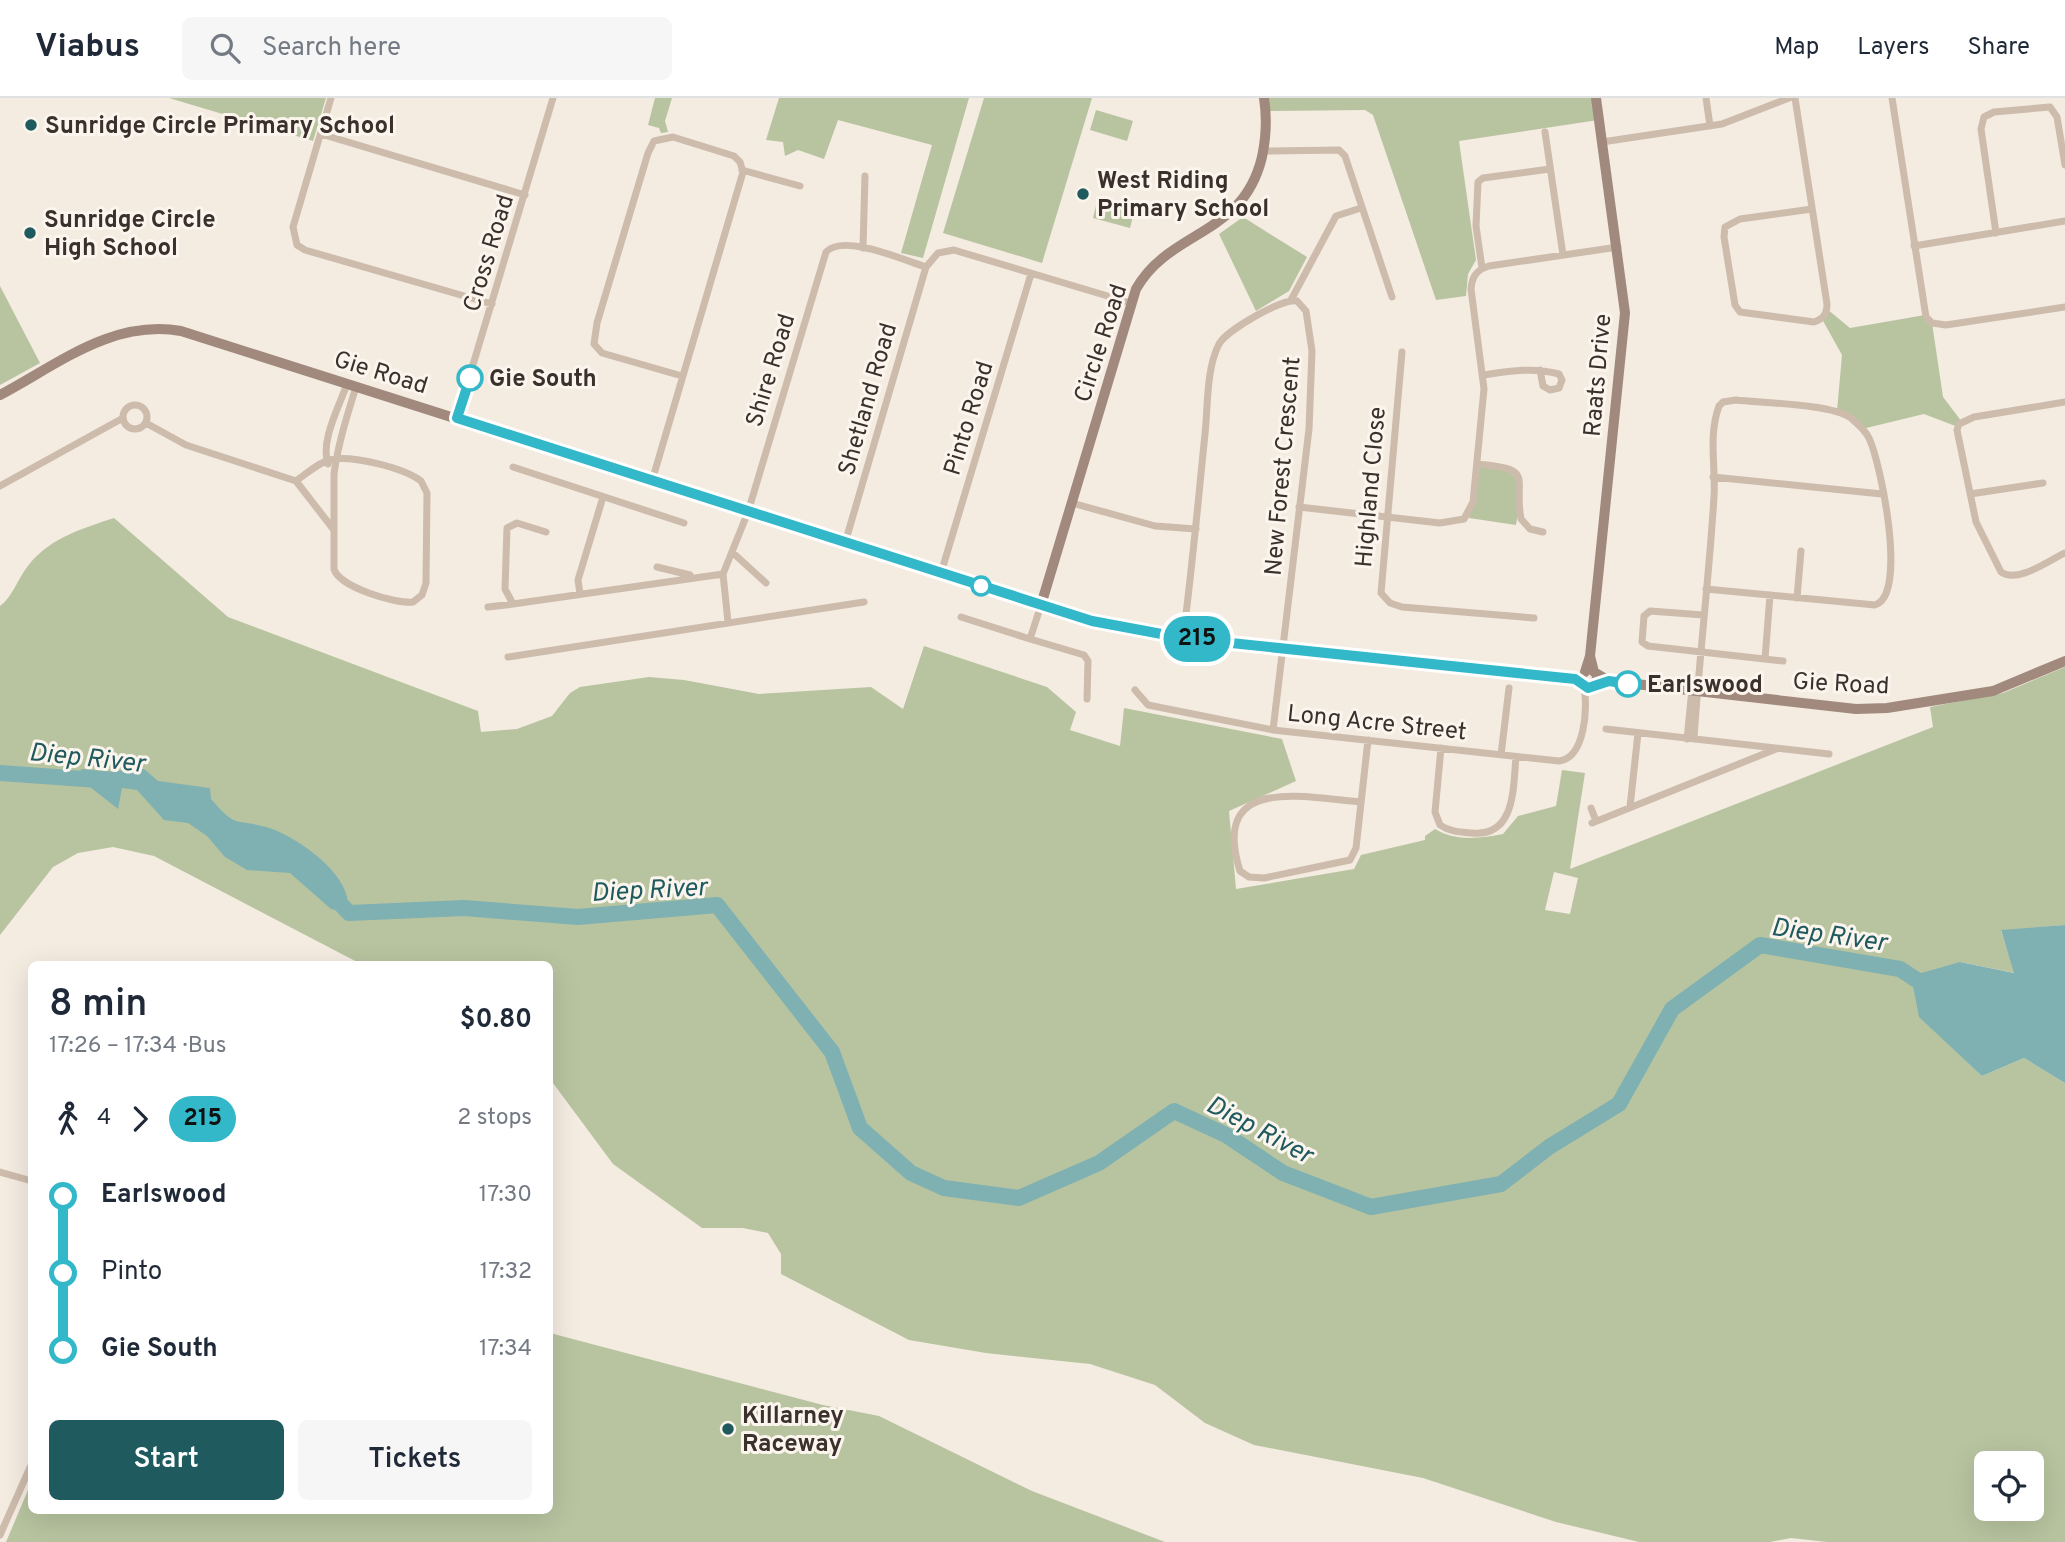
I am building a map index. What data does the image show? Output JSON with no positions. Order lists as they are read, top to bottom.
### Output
{
  "streets": {
    "street": [
      "Cross Road",
      "Circle Road",
      "Shire Road",
      "Gie Road",
      "Raats Drive",
      "Shetland Road",
      "Pinto Road",
      "New Forest Crescent",
      "Highland Close",
      "Long Acre Street"
    ]
  },
  "crossings": [
    ["Cross Road", "Gie Road"],
    ["Circle Road", "Gie Road"],
    ["Shire Road", "Gie Road"],
    ["Gie Road", "Raats Drive"],
    ["Gie Road", "Shetland Road"],
    ["Gie Road", "Pinto Road"],
    ["Gie Road", "New Forest Crescent"],
    ["Gie Road", "Long Acre Street"],
    ["Raats Drive", "Long Acre Street"],
    ["New Forest Crescent", "Long Acre Street"]
  ],
  "water": ["Diep River"],
  "places": [
    "Sunridge Circle Primary School",
    "West Riding Primary School",
    "Sunridge Circle High School",
    "Gie South",
    "Earlswood",
    "Killarney Raceway"
  ],
  "lines": ["bus line 215"],
  "page": {
    "header": "Viabus",
    "search": "Search here",
    "nav": ["Map", "Layers", "Share"],
    "on_map": "215",
    "heading": ["8 min", "17:26 – 17:34 · Bus", "$0.80"],
    "legs": ["4", "215", "2 stops"],
    "list": [
      {
        "name": "Earlswood",
        "value": "17:30"
      },
      {
        "name": "Pinto",
        "value": "17:32"
      },
      {
        "name": "Gie South",
        "value": "17:34"
      }
    ],
    "buttons": ["Start", "Tickets"]
  }
}
